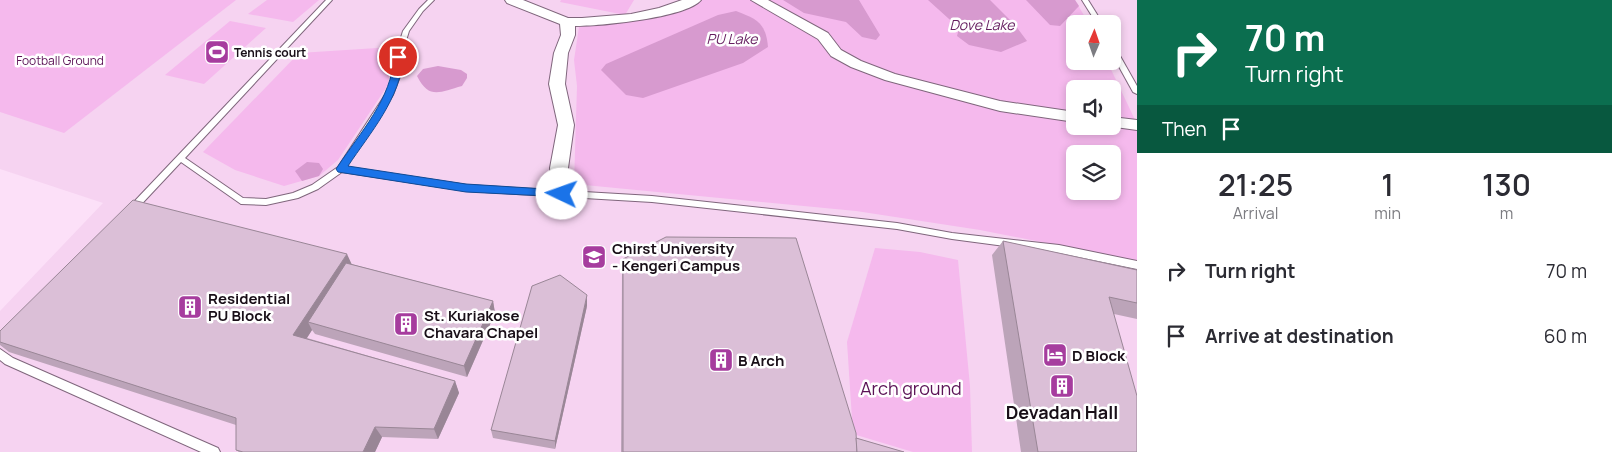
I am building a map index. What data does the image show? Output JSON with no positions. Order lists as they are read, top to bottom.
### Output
{
  "water": ["Dove Lake", "PU Lake"],
  "parks": ["Football Ground", "Arch ground"],
  "places": {
    "sports": ["Tennis court"],
    "school or university": ["Chirst University - Kengeri Campus"],
    "building": [
      "Residential PU Block",
      "St. Kuriakose Chavara Chapel",
      "B Arch",
      "Devadan Hall"
    ],
    "hotel": ["D Block"]
  },
  "north": "top",
  "page": {
    "turn": ["70 m", "Turn right"],
    "then": "Then",
    "eta": [
      "21:25",
      "Arrival",
      "1",
      "min",
      "130",
      "m"
    ],
    "list": [
      {
        "name": "Turn right",
        "value": "70 m"
      },
      {
        "name": "Arrive at destination",
        "value": "60 m"
      }
    ]
  }
}
